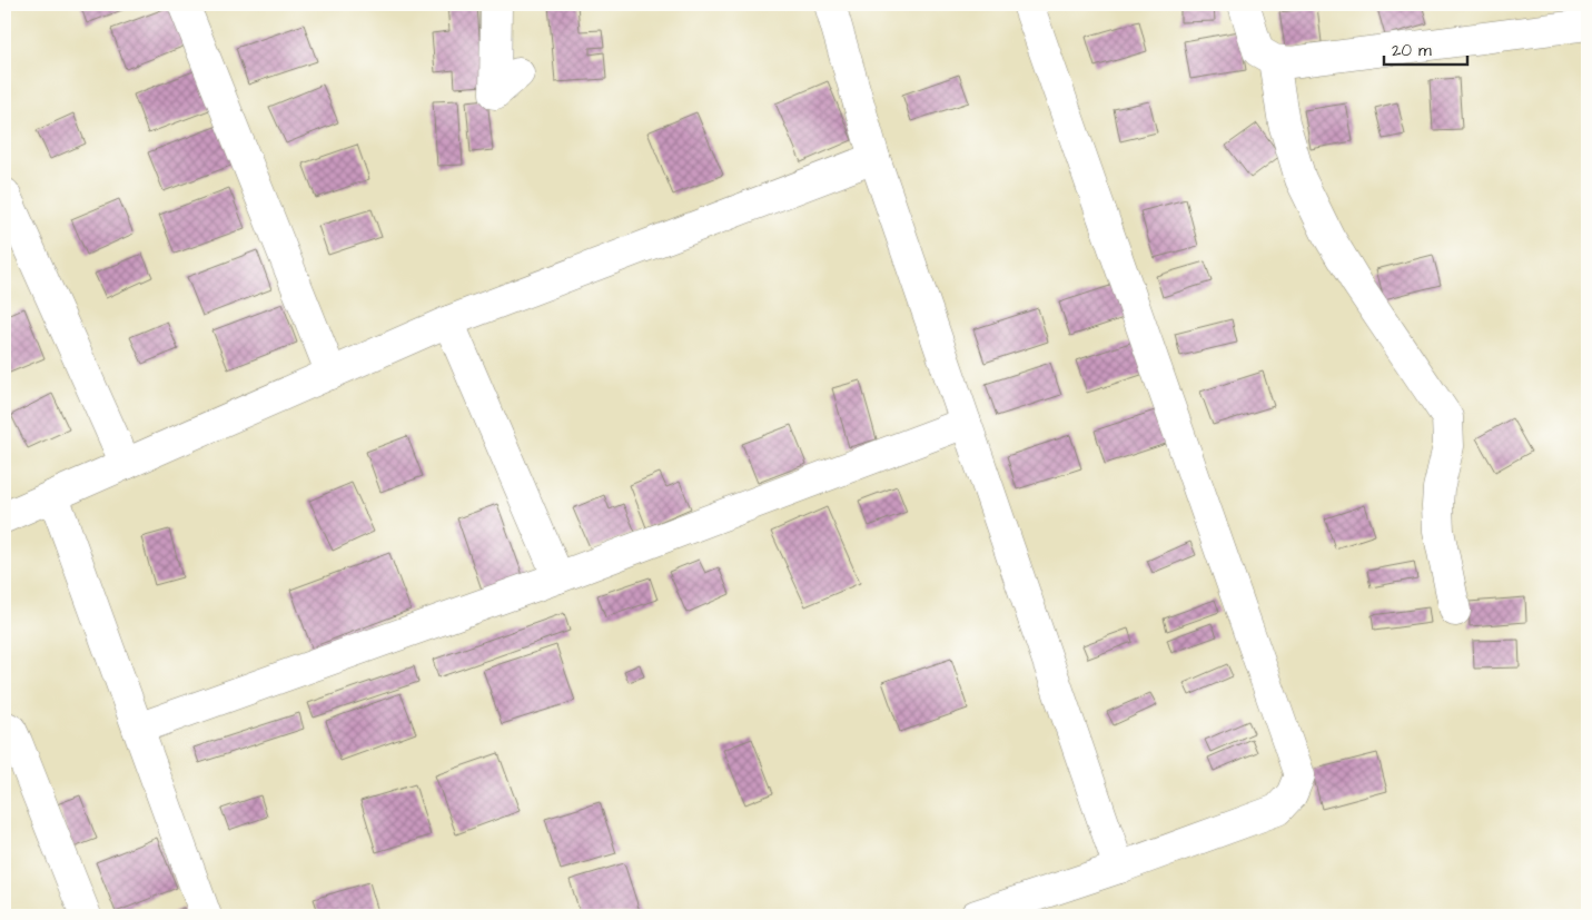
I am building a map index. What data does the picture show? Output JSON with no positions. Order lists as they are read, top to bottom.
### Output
{
  "scale_bar": "20 m"
}
